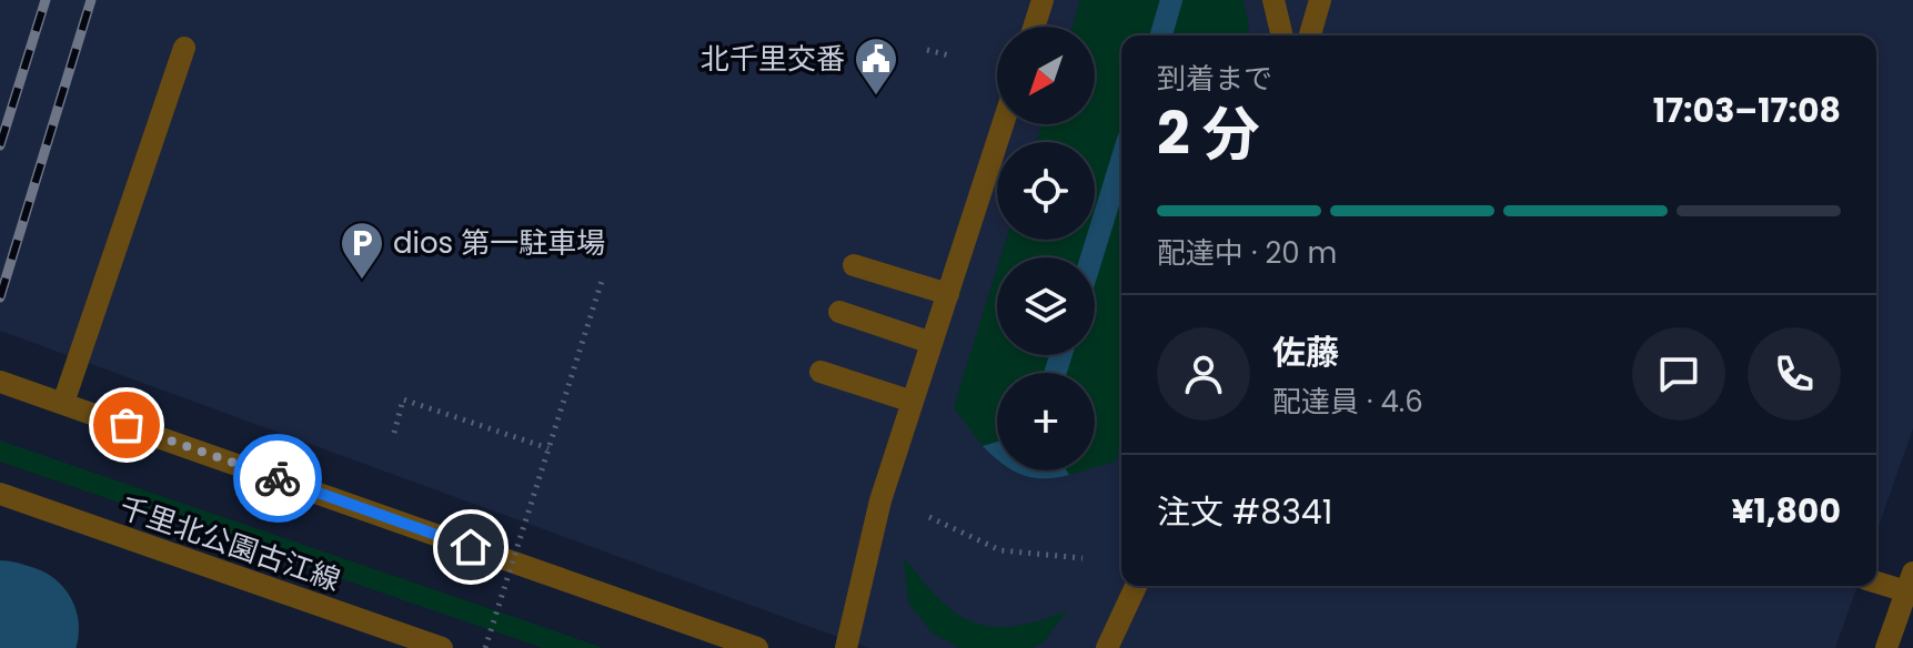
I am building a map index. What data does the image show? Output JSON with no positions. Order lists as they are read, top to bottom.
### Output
{
  "streets": {
    "street": ["千里北公園古江線"]
  },
  "places": {
    "public building": ["北千里交番"],
    "parking": ["dios 第一駐車場"]
  },
  "north": "bottom left",
  "page": {
    "map_buttons": "+",
    "heading": ["2 分", "到着まで", "17:03–17:08"],
    "panel": [
      "佐藤",
      "配達員 · 4.6",
      "注文 #8341",
      "¥1,800"
    ],
    "bar": "配達中 · 20 m"
  }
}
